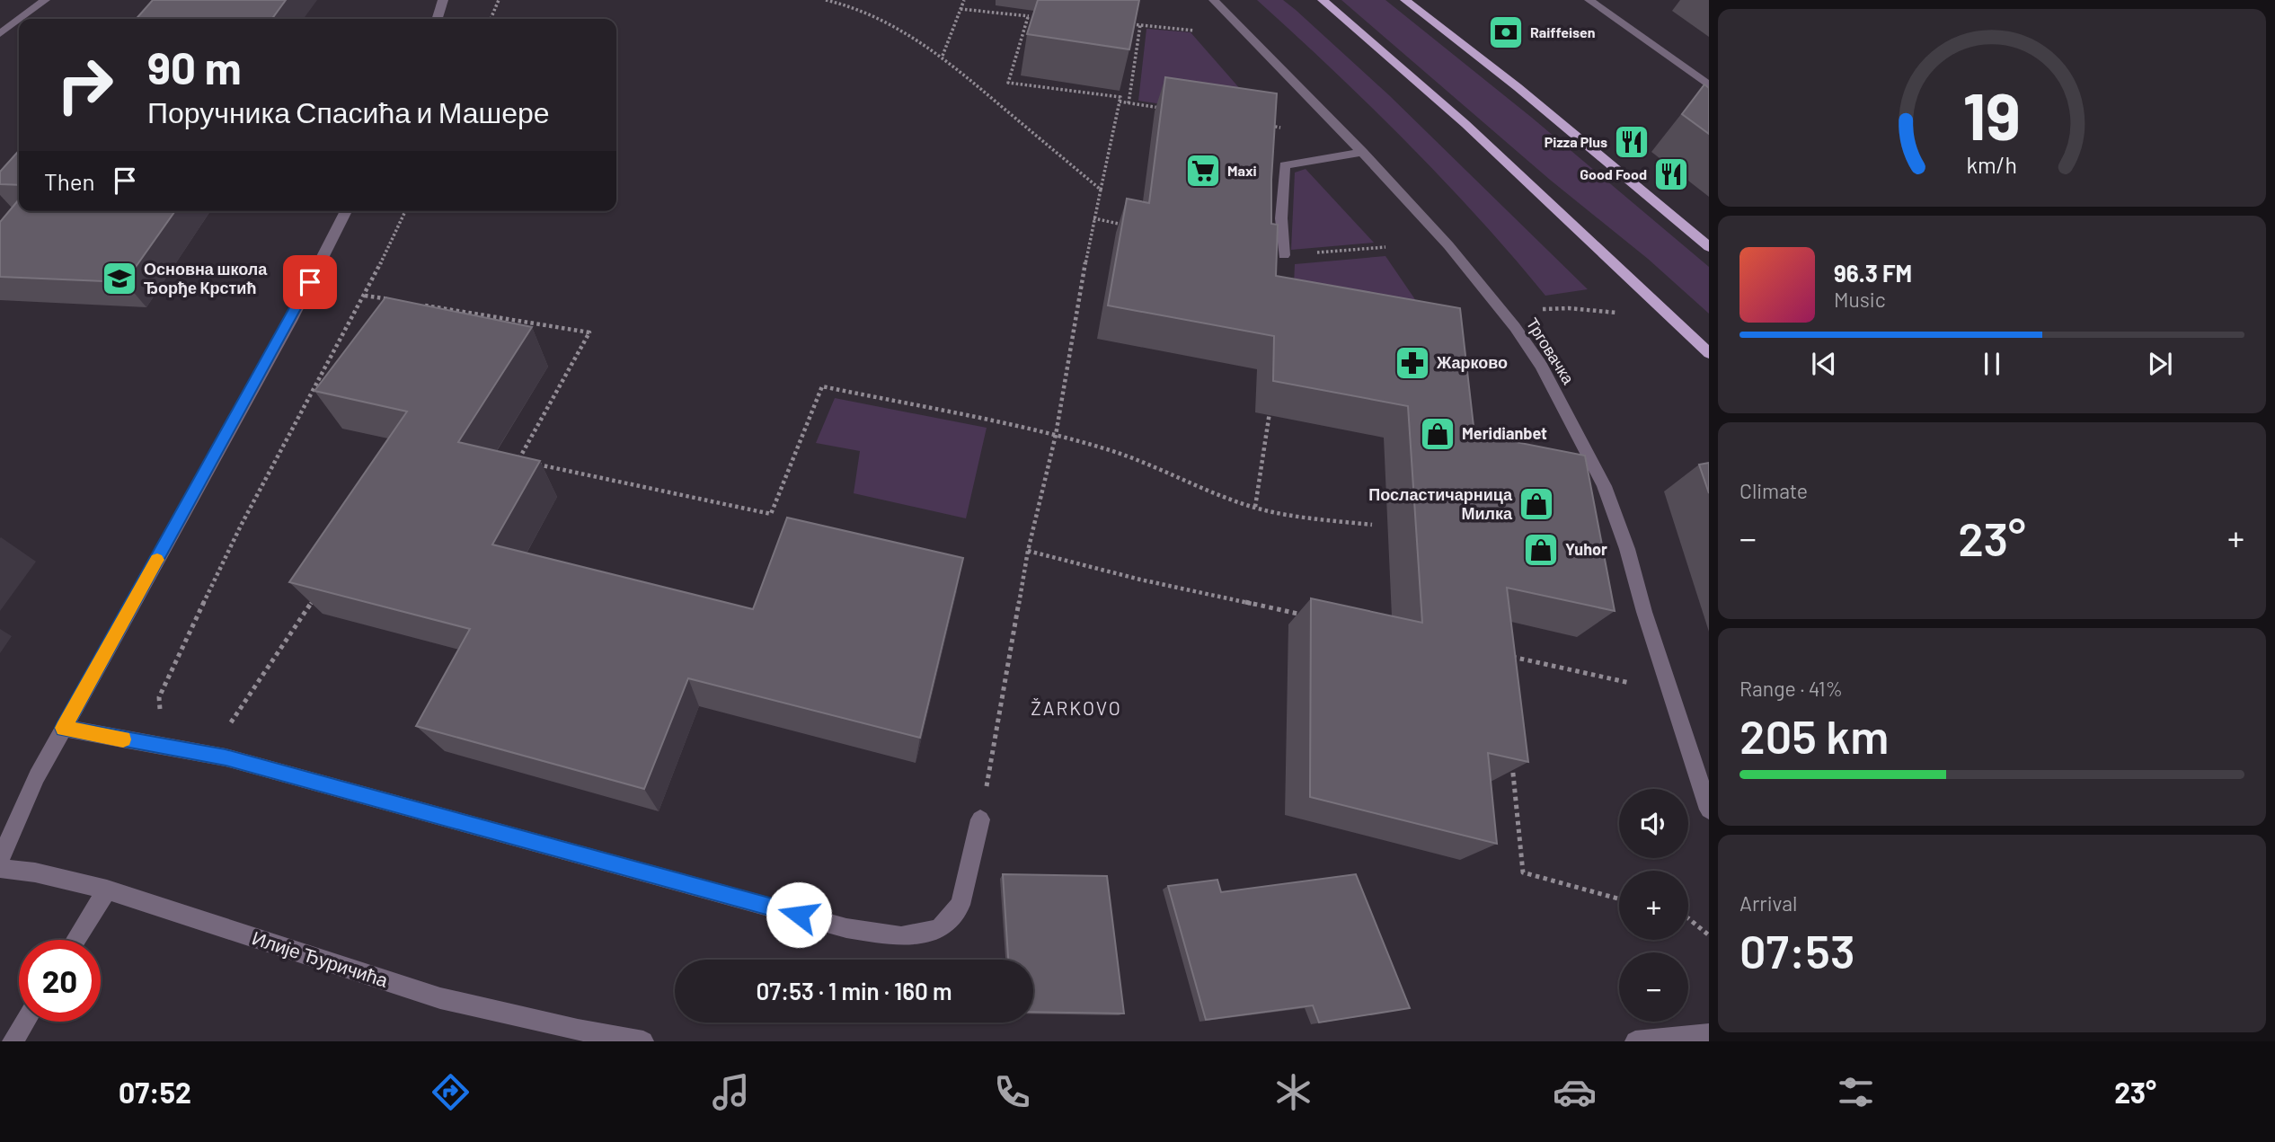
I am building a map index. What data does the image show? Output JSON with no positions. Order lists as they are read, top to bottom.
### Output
{
  "streets": {
    "street": ["Трговачка", "Илије Ђуричића"]
  },
  "districts": ["ŽARKOVO"],
  "places": {
    "bank": ["Raiffeisen"],
    "restaurant": ["Pizza Plus", "Good Food"],
    "supermarket": ["Maxi"],
    "school or university": ["Основна школа Ђорђе Крстић"],
    "pharmacy": ["Жарково"],
    "shop": ["Meridianbet", "Посластичарница Милка", "Yuhor"]
  },
  "page": {
    "turn": ["90 m", "Поручника Спасића и Машере"],
    "then": "Then",
    "song": ["96.3 FM", "Music"],
    "tile": [
      "Climate",
      ["Range · 41%", "205 km"],
      ["Arrival", "07:53"]
    ],
    "heat": ["−", "23°", "+"],
    "map_buttons": ["+", "−"],
    "limit": "20",
    "trip": "07:53 · 1 min · 160 m",
    "tabs": ["07:52", "23°"],
    "gauge": ["19", "km/h"]
  }
}
